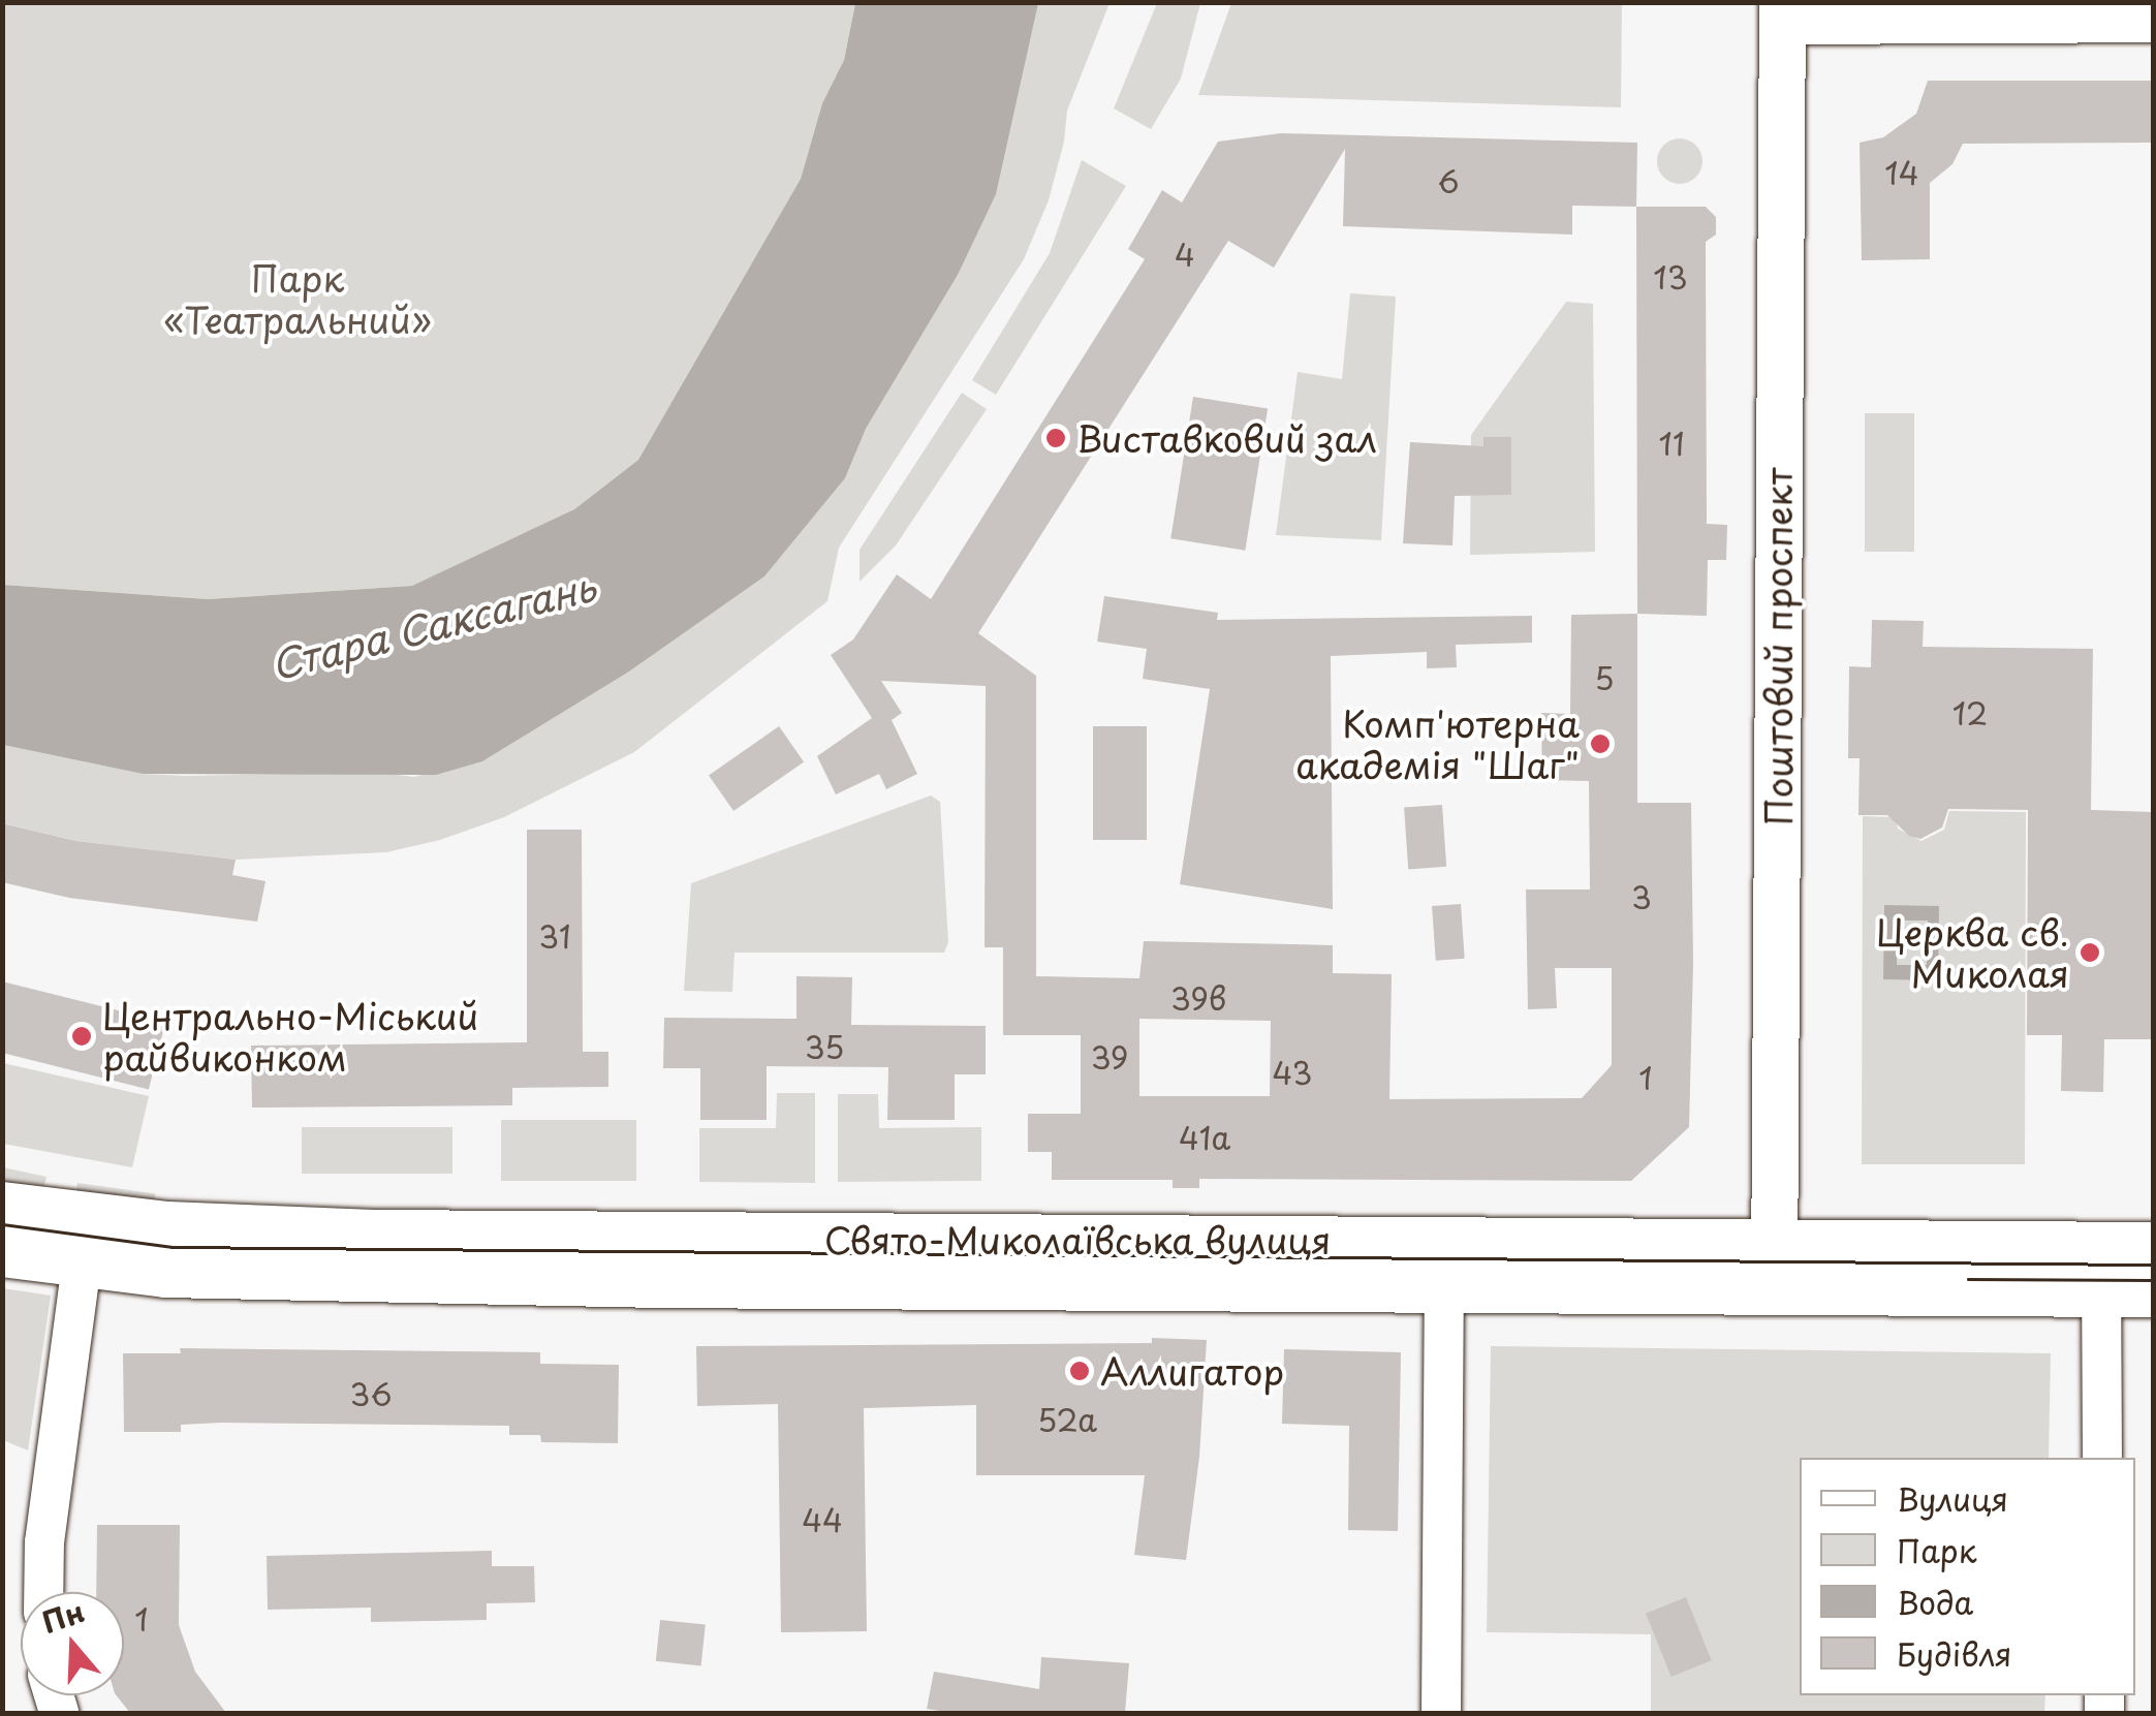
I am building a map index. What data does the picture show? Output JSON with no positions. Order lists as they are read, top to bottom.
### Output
{
  "streets": {
    "main road": ["Свято-Миколаївська вулиця"],
    "street": ["Поштовий проспект"]
  },
  "crossings": [
    ["Поштовий проспект", "Свято-Миколаївська вулиця"]
  ],
  "water": ["Стара Саксагань"],
  "parks": ["Парк «Театральний»"],
  "places": [
    "Виставковий зал",
    "Комп'ютерна академія \"Шаг\"",
    "Церква св. Миколая",
    "Центрально-Міський райвиконком",
    "Аллигатор"
  ],
  "house_numbers": [
    "14",
    "6",
    "4",
    "13",
    "11",
    "5",
    "12",
    "3",
    "31",
    "39в",
    "35",
    "39",
    "43",
    "1",
    "41а",
    "36",
    "52а",
    "44",
    "1"
  ],
  "legend": [
    "Вулиця",
    "Парк",
    "Вода",
    "Будівля"
  ],
  "north": "top"
}
